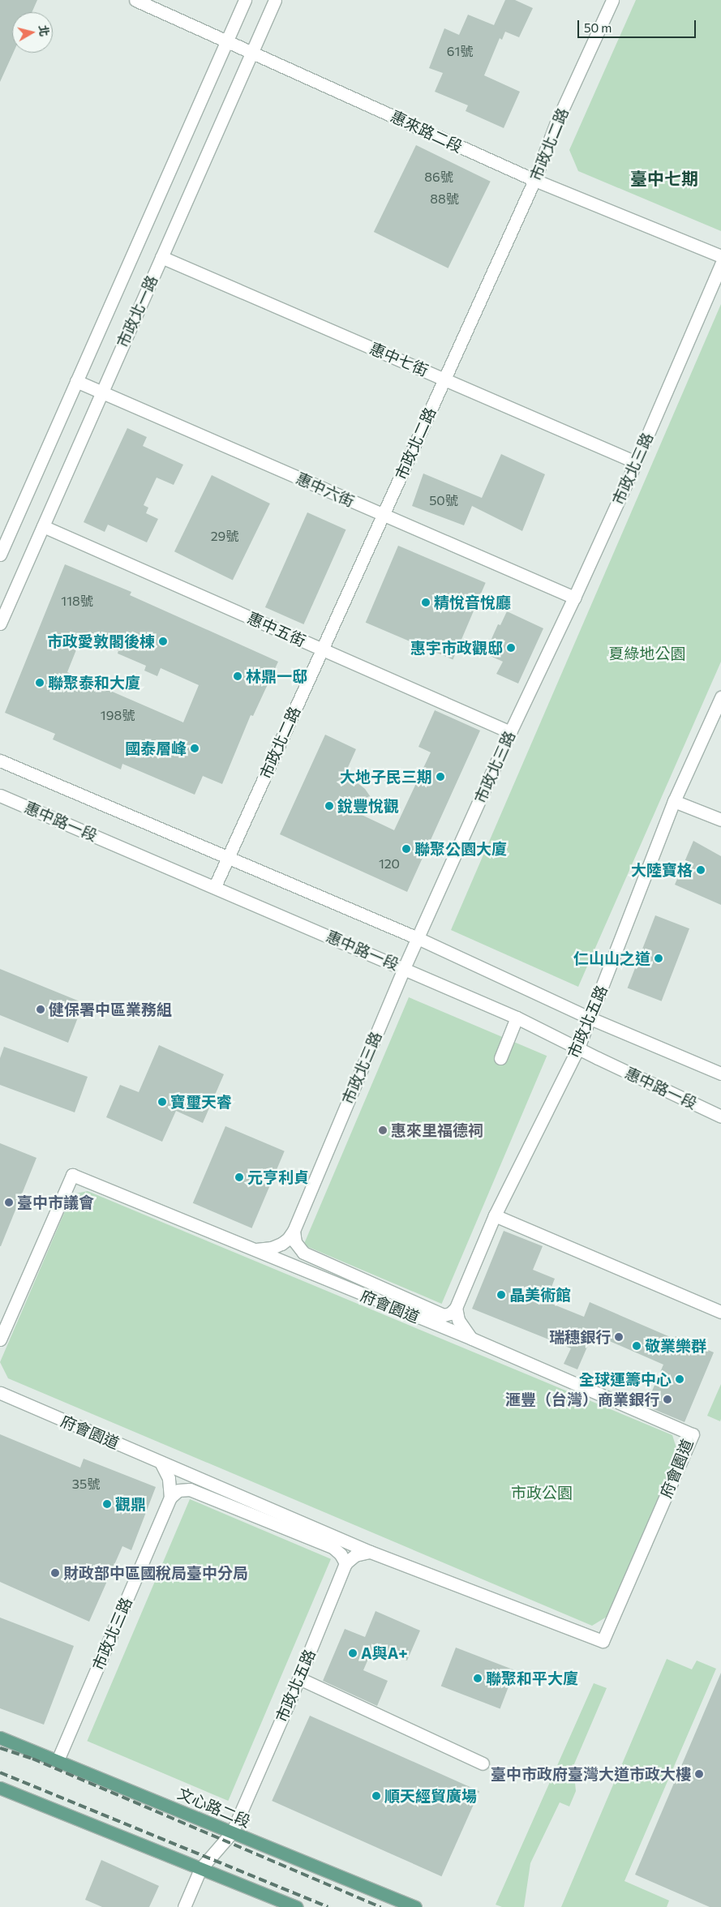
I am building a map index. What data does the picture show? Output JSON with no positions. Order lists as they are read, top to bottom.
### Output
{
  "streets": {
    "main road": ["文心路二段"],
    "street": [
      "惠來路二段",
      "市政北二路",
      "市政北一路",
      "惠中七街",
      "市政北三路",
      "惠中六街",
      "惠中五街",
      "惠中路一段",
      "市政北五路",
      "府會園道"
    ]
  },
  "crossings": [
    ["惠來路二段", "市政北二路"],
    ["惠來路二段", "市政北一路"],
    ["市政北二路", "惠中七街"],
    ["市政北二路", "惠中六街"],
    ["市政北二路", "惠中五街"],
    ["市政北二路", "惠中路一段"],
    ["市政北一路", "惠中七街"],
    ["市政北一路", "惠中六街"],
    ["市政北一路", "惠中五街"],
    ["惠中七街", "市政北三路"],
    ["市政北三路", "惠中六街"],
    ["市政北三路", "惠中五街"],
    ["市政北三路", "惠中路一段"],
    ["市政北三路", "府會園道"],
    ["市政北三路", "文心路二段"],
    ["惠中路一段", "市政北五路"],
    ["市政北五路", "文心路二段"]
  ],
  "districts": ["臺中七期"],
  "parks": ["夏綠地公園", "市政公園"],
  "places": [
    "精悅音悅廳",
    "市政愛敦閣後棟",
    "惠宇市政觀邸",
    "林鼎一邸",
    "聯聚泰和大廈",
    "國泰層峰",
    "大地子民三期",
    "銳豐悅觀",
    "聯聚公園大廈",
    "大陸寶格",
    "仁山山之道",
    "健保署中區業務組",
    "寶璽天睿",
    "惠來里福德祠",
    "元亨利貞",
    "臺中市議會",
    "晶美術館",
    "瑞穗銀行",
    "敬業樂群",
    "全球運籌中心",
    "滙豐（台灣）商業銀行",
    "觀鼎",
    "財政部中區國稅局臺中分局",
    "A與A+",
    "聯聚和平大廈",
    "臺中市政府臺灣大道市政大樓",
    "順天經貿廣場"
  ],
  "house_numbers": [
    "61號",
    "86號",
    "88號",
    "50號",
    "29號",
    "118號",
    "198號",
    "120",
    "35號"
  ],
  "scale_bar": "50 m",
  "north": "right"
}
